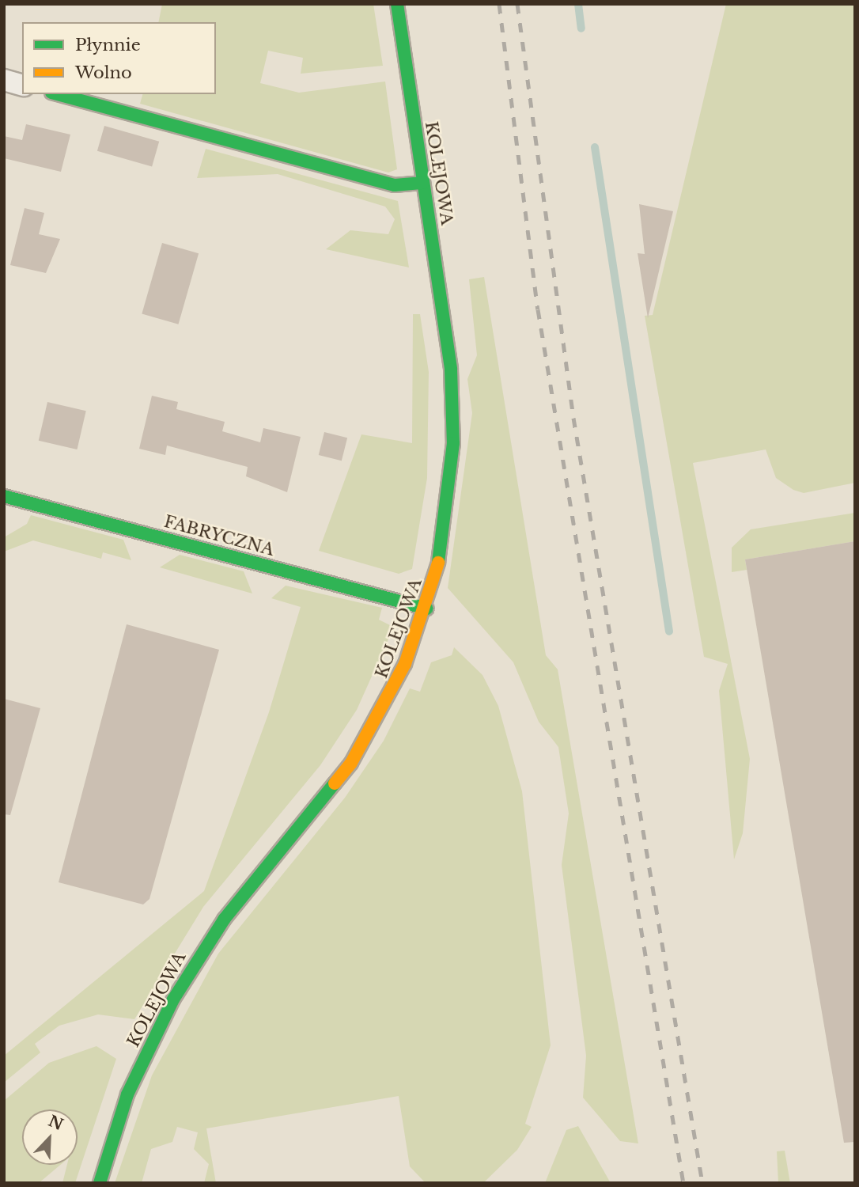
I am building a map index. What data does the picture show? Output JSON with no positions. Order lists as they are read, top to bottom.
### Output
{
  "streets": {
    "street": ["KOLEJOWA", "FABRYCZNA"]
  },
  "crossings": [
    ["KOLEJOWA", "FABRYCZNA"]
  ],
  "legend": ["Płynnie", "Wolno"],
  "north": "top right"
}
